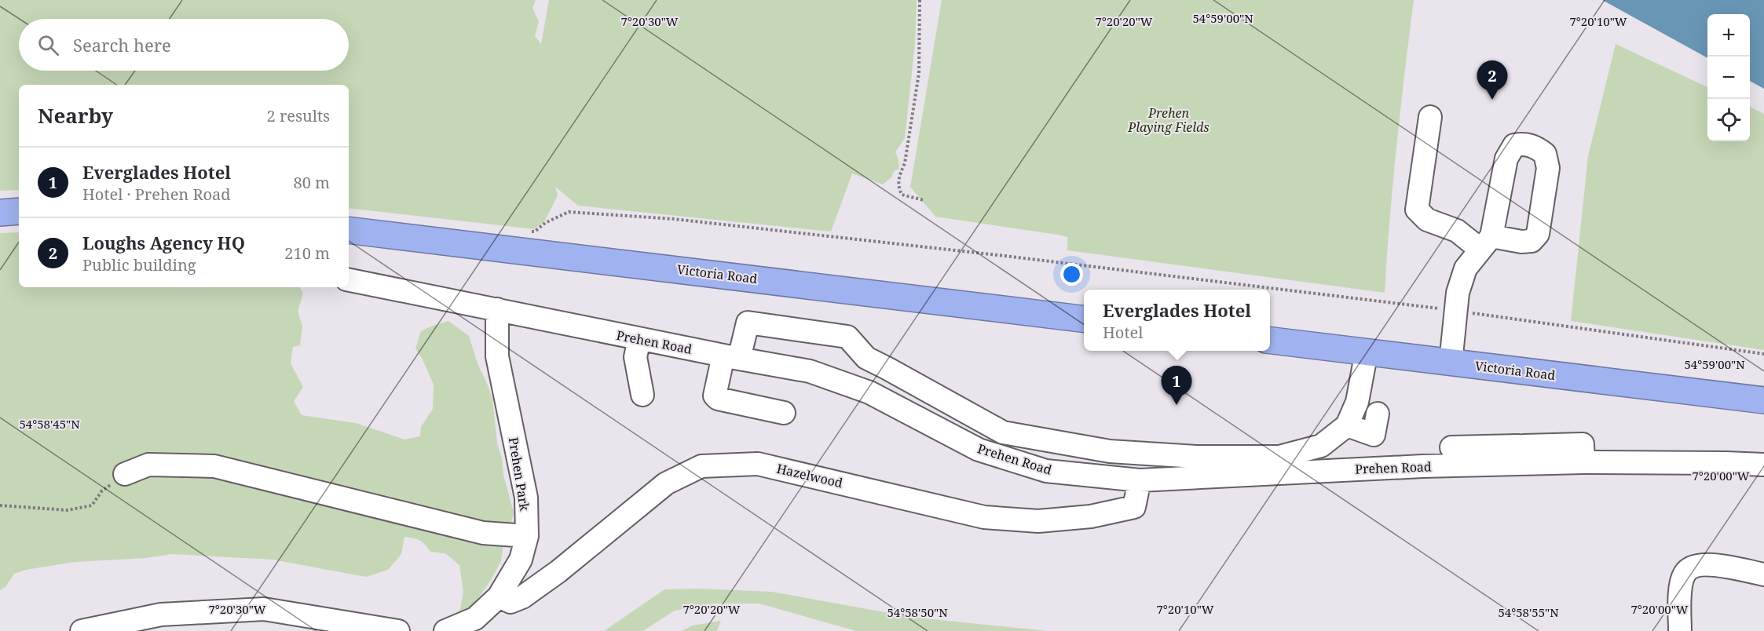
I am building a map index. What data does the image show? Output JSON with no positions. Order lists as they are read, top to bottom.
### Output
{
  "streets": {
    "highway": ["Victoria Road"],
    "street": ["Prehen Road", "Prehen Park", "Hazelwood"]
  },
  "crossings": [
    ["Prehen Road", "Prehen Park"],
    ["Prehen Road", "Hazelwood"],
    ["Prehen Park", "Hazelwood"]
  ],
  "parks": ["Prehen Playing Fields"],
  "page": {
    "map_buttons": ["+", "−"],
    "search": "Search here",
    "pins": ["2", "1"],
    "heading": ["Nearby", "2 results"],
    "list": [
      {
        "mark": "1",
        "name": "Everglades Hotel",
        "note": "Hotel · Prehen Road",
        "value": "80 m"
      },
      {
        "mark": "2",
        "name": "Loughs Agency HQ",
        "note": "Public building",
        "value": "210 m"
      }
    ],
    "popup": ["Everglades Hotel", "Hotel"]
  },
  "coordinates": [
    "54°59'00\"N",
    "7°20'30\"W",
    "7°20'10\"W",
    "7°20'20\"W",
    "54°58'45\"N",
    "7°20'00\"W",
    "54°58'50\"N",
    "54°58'55\"N"
  ]
}
